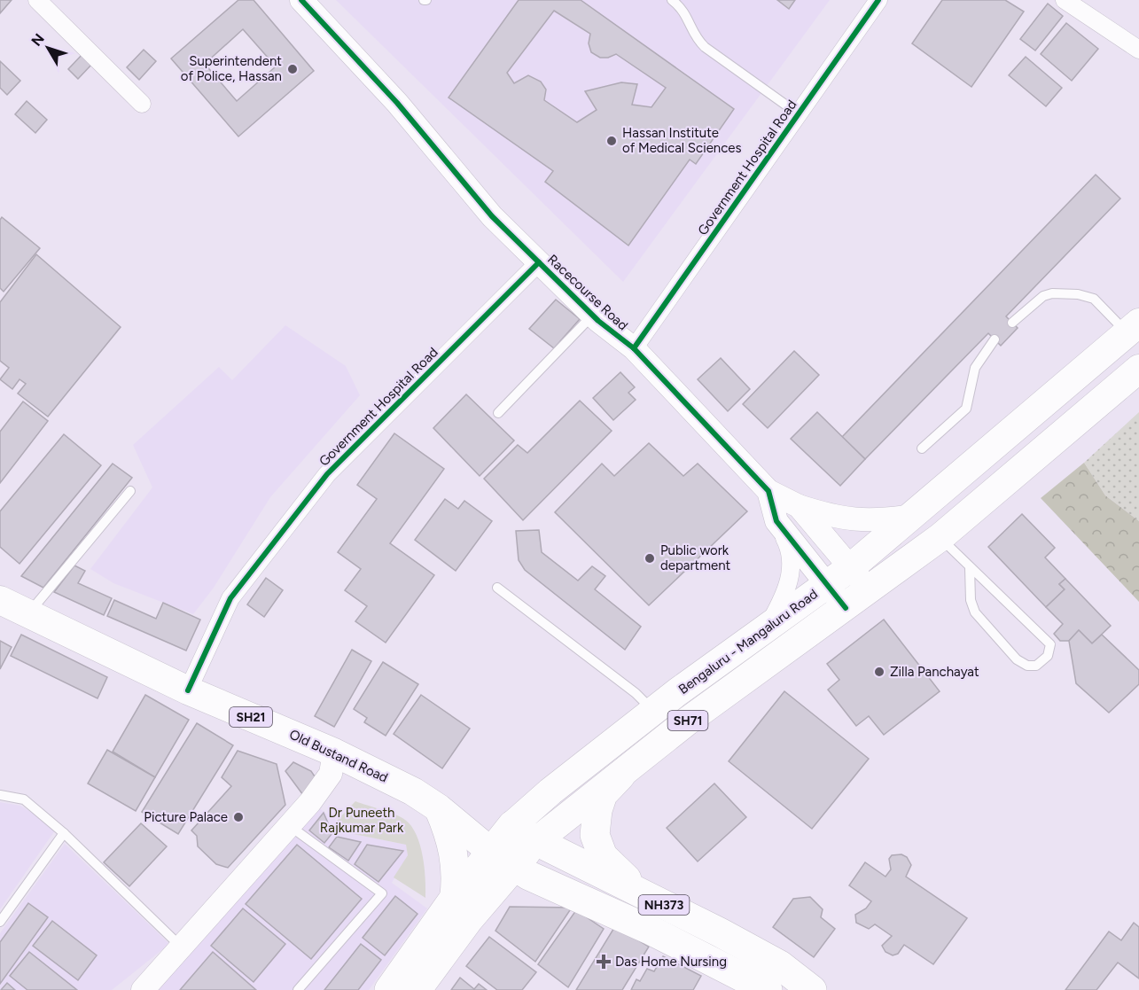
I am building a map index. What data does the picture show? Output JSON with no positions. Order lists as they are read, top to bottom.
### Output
{
  "streets": {
    "highway": ["Bengaluru - Mangaluru Road", "SH71", "NH373"],
    "main road": ["SH21", "Old Bustand Road"],
    "street": ["Government Hospital Road", "Racecourse Road"]
  },
  "crossings": [
    ["Government Hospital Road", "Racecourse Road"],
    ["Government Hospital Road", "Old Bustand Road"],
    ["Racecourse Road", "Bengaluru - Mangaluru Road"],
    ["Racecourse Road", "SH71"],
    ["Bengaluru - Mangaluru Road", "SH71"],
    ["Bengaluru - Mangaluru Road", "Old Bustand Road"],
    ["Bengaluru - Mangaluru Road", "NH373"],
    ["SH71", "NH373"],
    ["Old Bustand Road", "NH373"]
  ],
  "parks": ["Dr Puneeth Rajkumar Park"],
  "places": {
    "other": [
      "Superintendent of Police, Hassan",
      "Hassan Institute of Medical Sciences",
      "Public work department",
      "Zilla Panchayat",
      "Picture Palace"
    ],
    "health": ["Das Home Nursing"]
  },
  "north": "top left"
}
